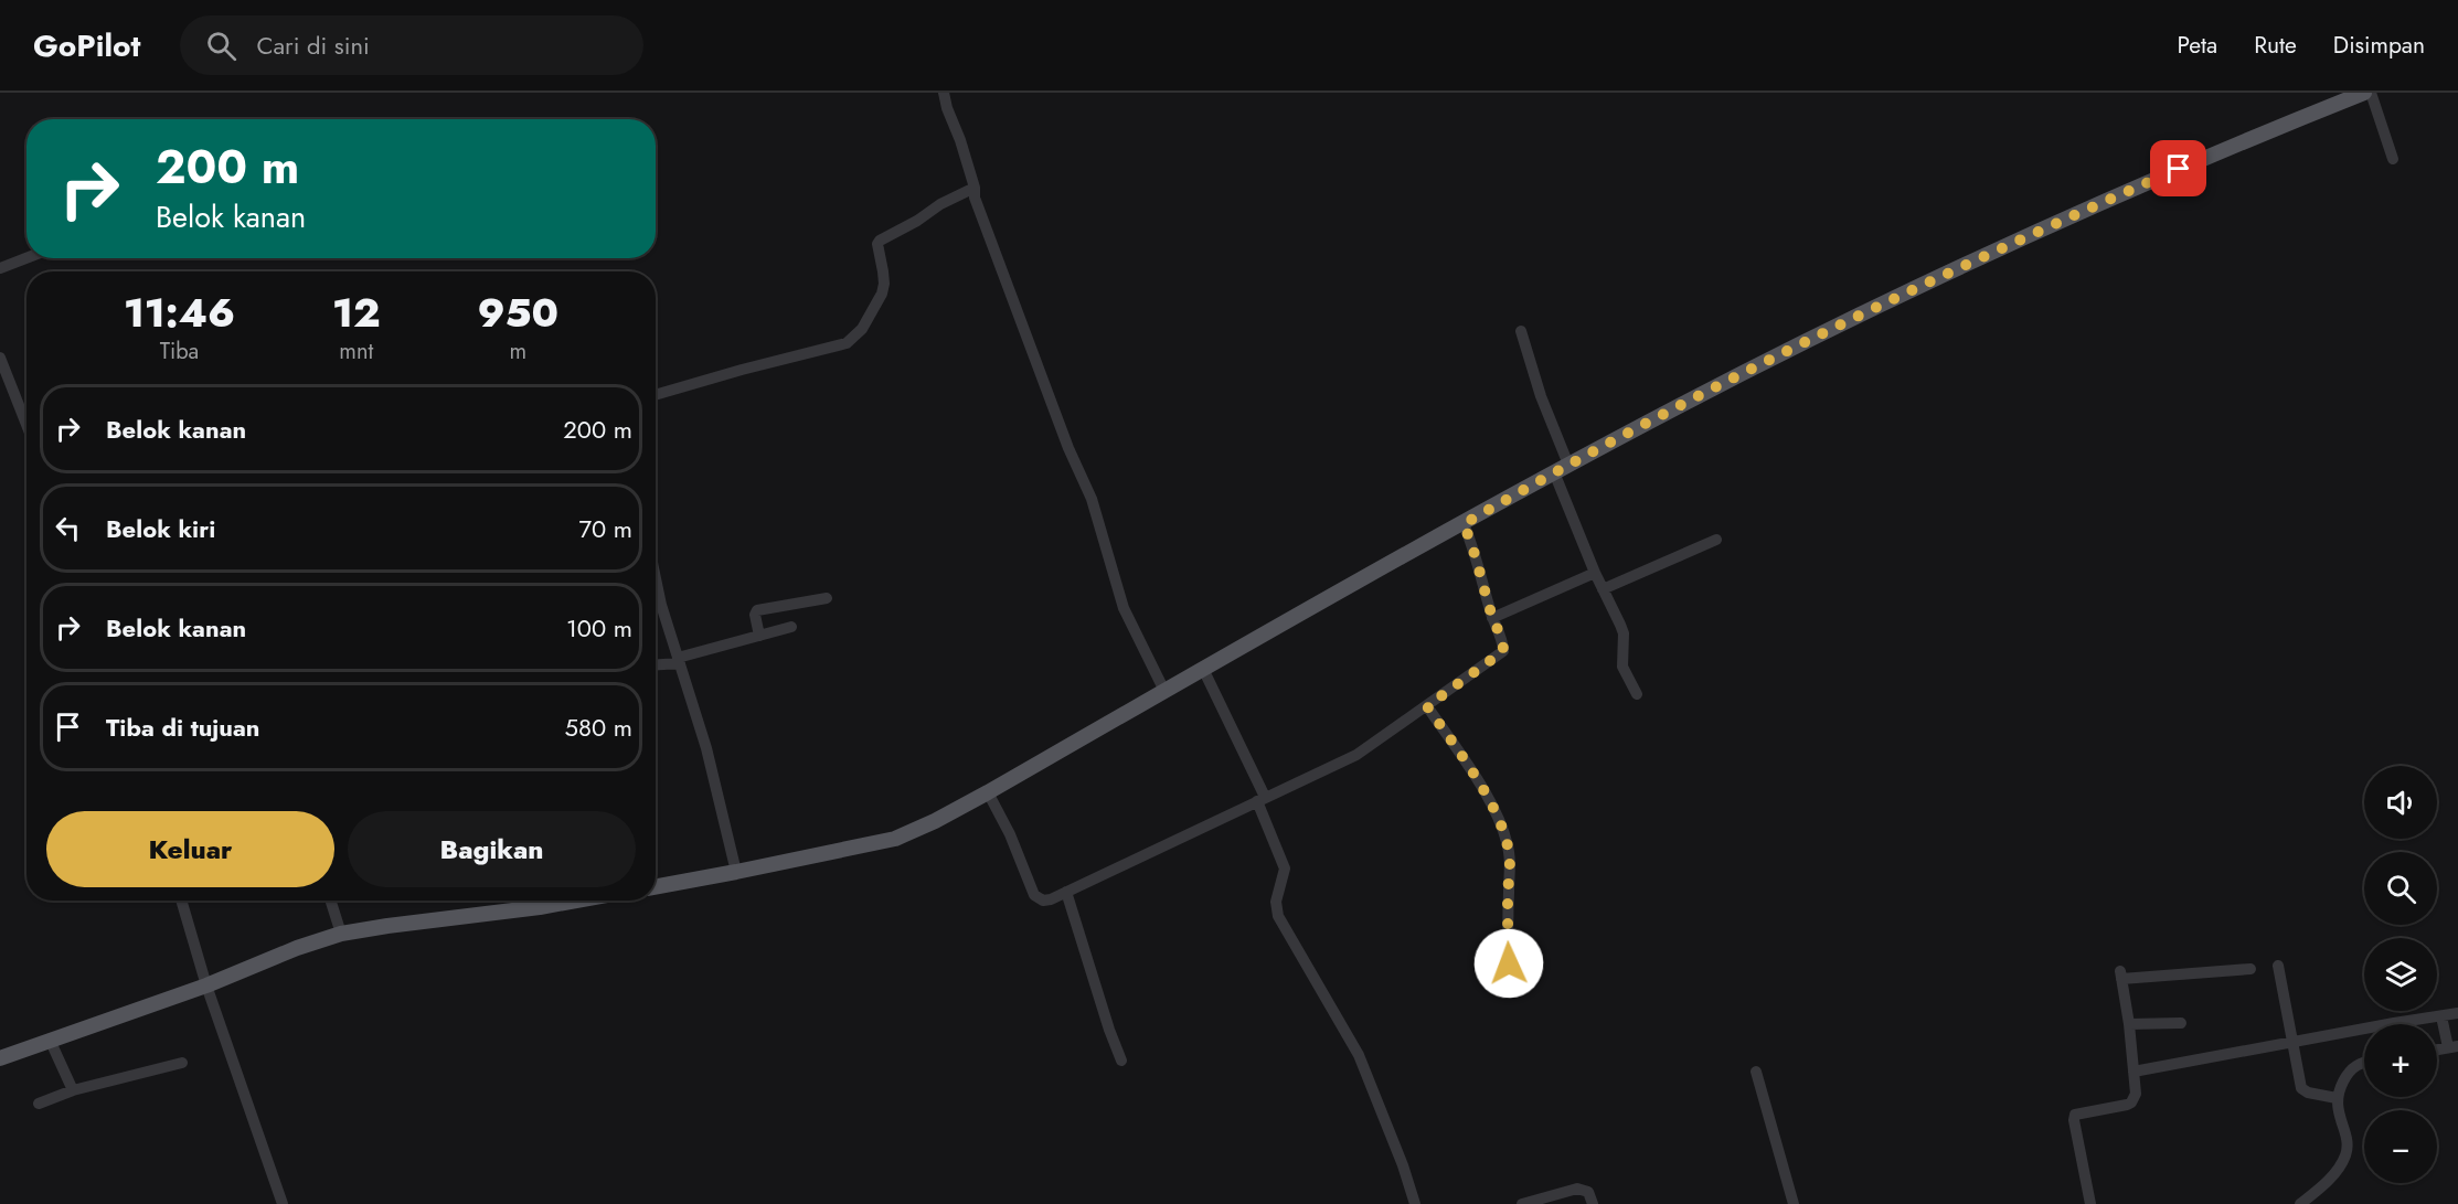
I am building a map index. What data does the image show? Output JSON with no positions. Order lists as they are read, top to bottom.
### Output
{
  "page": {
    "header": "GoPilot",
    "search": "Cari di sini",
    "nav": ["Peta", "Rute", "Disimpan"],
    "turn": ["200 m", "Belok kanan"],
    "eta": [
      "11:46",
      "Tiba",
      "12",
      "mnt",
      "950",
      "m"
    ],
    "list": [
      {
        "name": "Belok kanan",
        "value": "200 m"
      },
      {
        "name": "Belok kiri",
        "value": "70 m"
      },
      {
        "name": "Belok kanan",
        "value": "100 m"
      },
      {
        "name": "Tiba di tujuan",
        "value": "580 m"
      }
    ],
    "map_buttons": ["+", "−"],
    "buttons": ["Keluar", "Bagikan"]
  }
}
